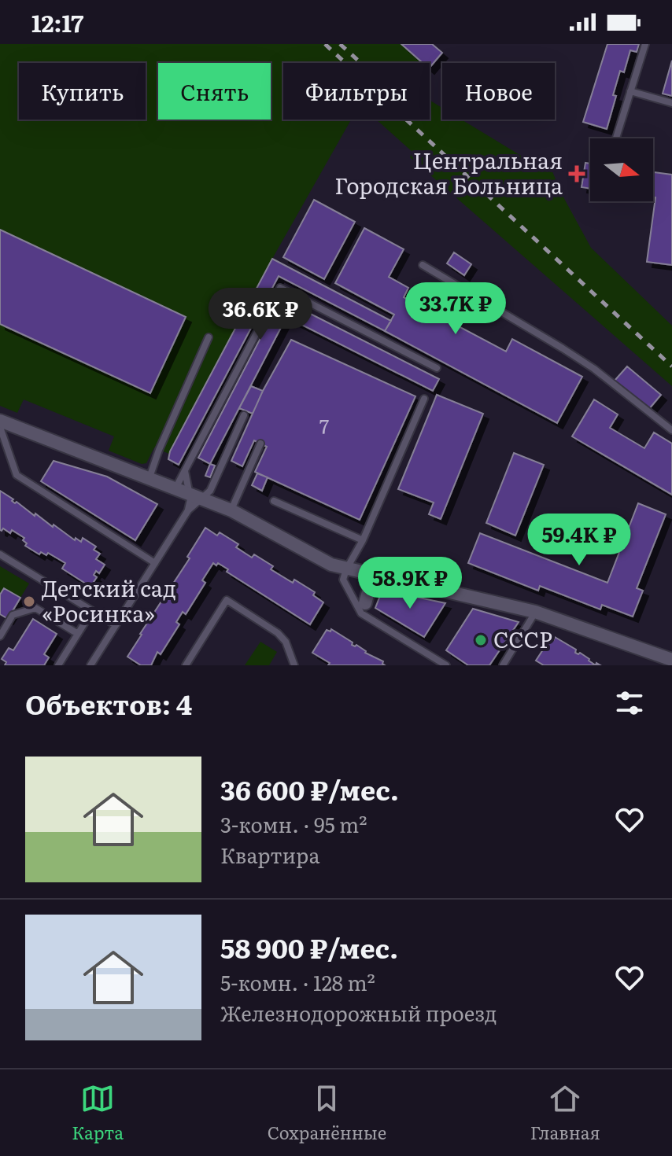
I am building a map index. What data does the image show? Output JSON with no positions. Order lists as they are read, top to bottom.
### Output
{
  "places": {
    "health": ["Центральная Городская Больница"],
    "other": ["Детский сад «Росинка»", "СССР"]
  },
  "house_numbers": ["7"],
  "north": "right",
  "page": {
    "status": "12:17",
    "chip": [
      "Купить",
      "Снять",
      "Фильтры",
      "Новое"
    ],
    "price": [
      "33.7K ₽",
      "36.6K ₽",
      "59.4K ₽",
      "58.9K ₽"
    ],
    "heading": "Объектов: 4",
    "list": [
      {
        "name": "36 600 ₽/мес.",
        "note": "3-комн. · 95 m² · Квартира"
      },
      {
        "name": "58 900 ₽/мес.",
        "note": "5-комн. · 128 m² · Железнодорожный проезд"
      }
    ],
    "tabs": ["Карта", "Сохранённые", "Главная"]
  }
}
